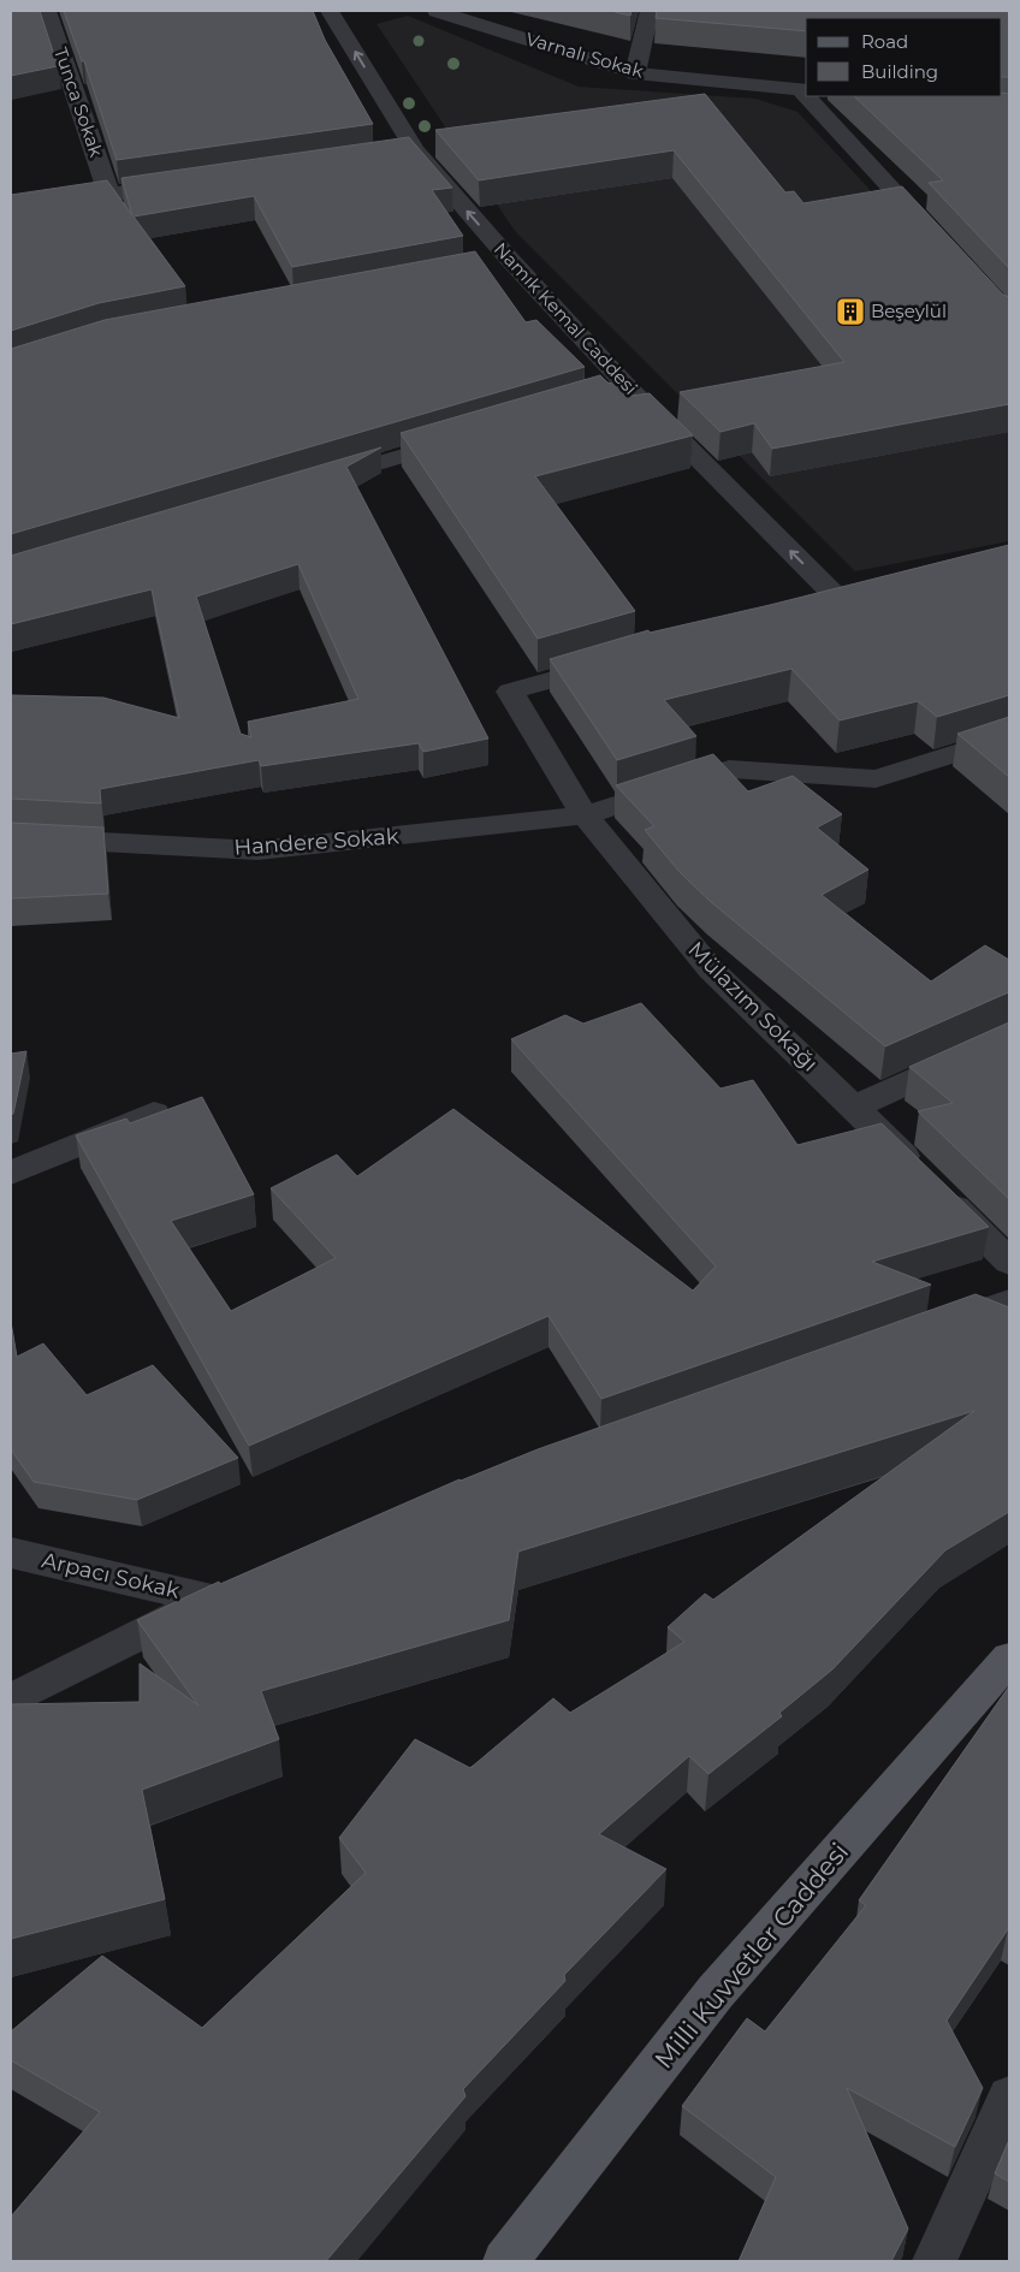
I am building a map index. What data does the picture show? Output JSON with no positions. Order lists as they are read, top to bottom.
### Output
{
  "streets": {
    "main road": ["Milli Kuvvetler Caddesi"],
    "street": [
      "Varnalı Sokak",
      "Tunca Sokak",
      "Namık Kemal Caddesi",
      "Handere Sokak",
      "Mülazım Sokağı",
      "Arpacı Sokak"
    ]
  },
  "crossings": [
    ["Handere Sokak", "Mülazım Sokağı"]
  ],
  "one_way": ["Namık Kemal Caddesi"],
  "places": {
    "building": ["Beşeylül"]
  },
  "legend": ["Road", "Building"]
}
